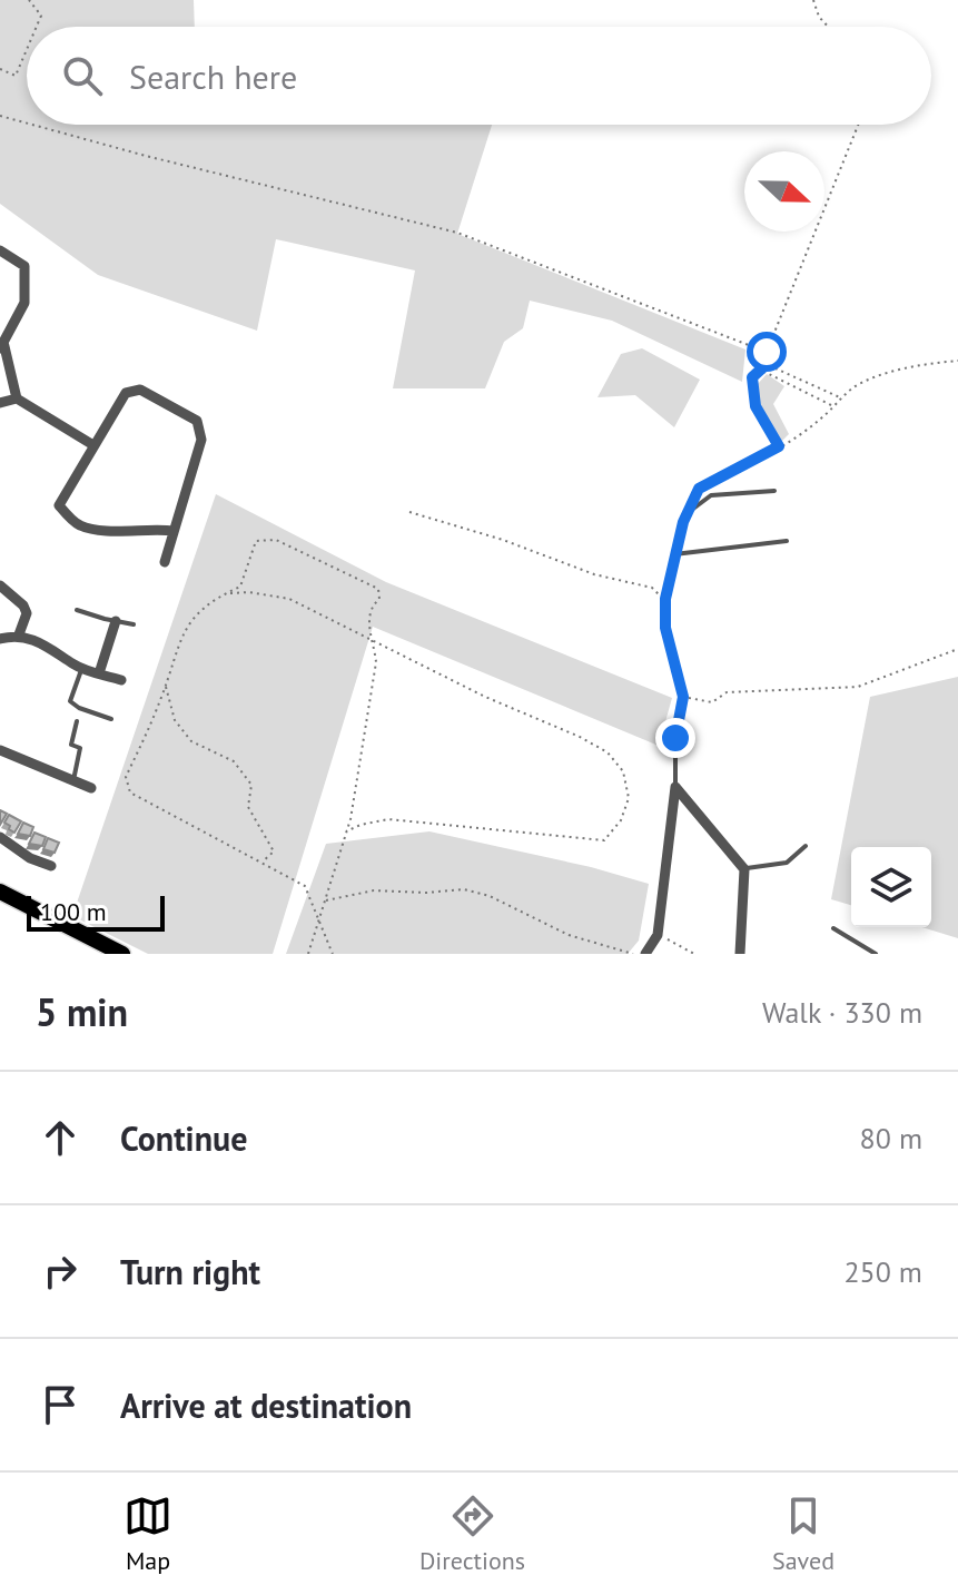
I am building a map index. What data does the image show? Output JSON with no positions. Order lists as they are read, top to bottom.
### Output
{
  "scale_bar": "100 m",
  "north": "right",
  "page": {
    "search": "Search here",
    "scale": "100 m",
    "heading": ["5 min", "Walk · 330 m"],
    "list": [
      ["Continue", "80 m"],
      ["Turn right", "250 m"],
      "Arrive at destination"
    ],
    "nav": ["Map", "Directions", "Saved"]
  }
}
